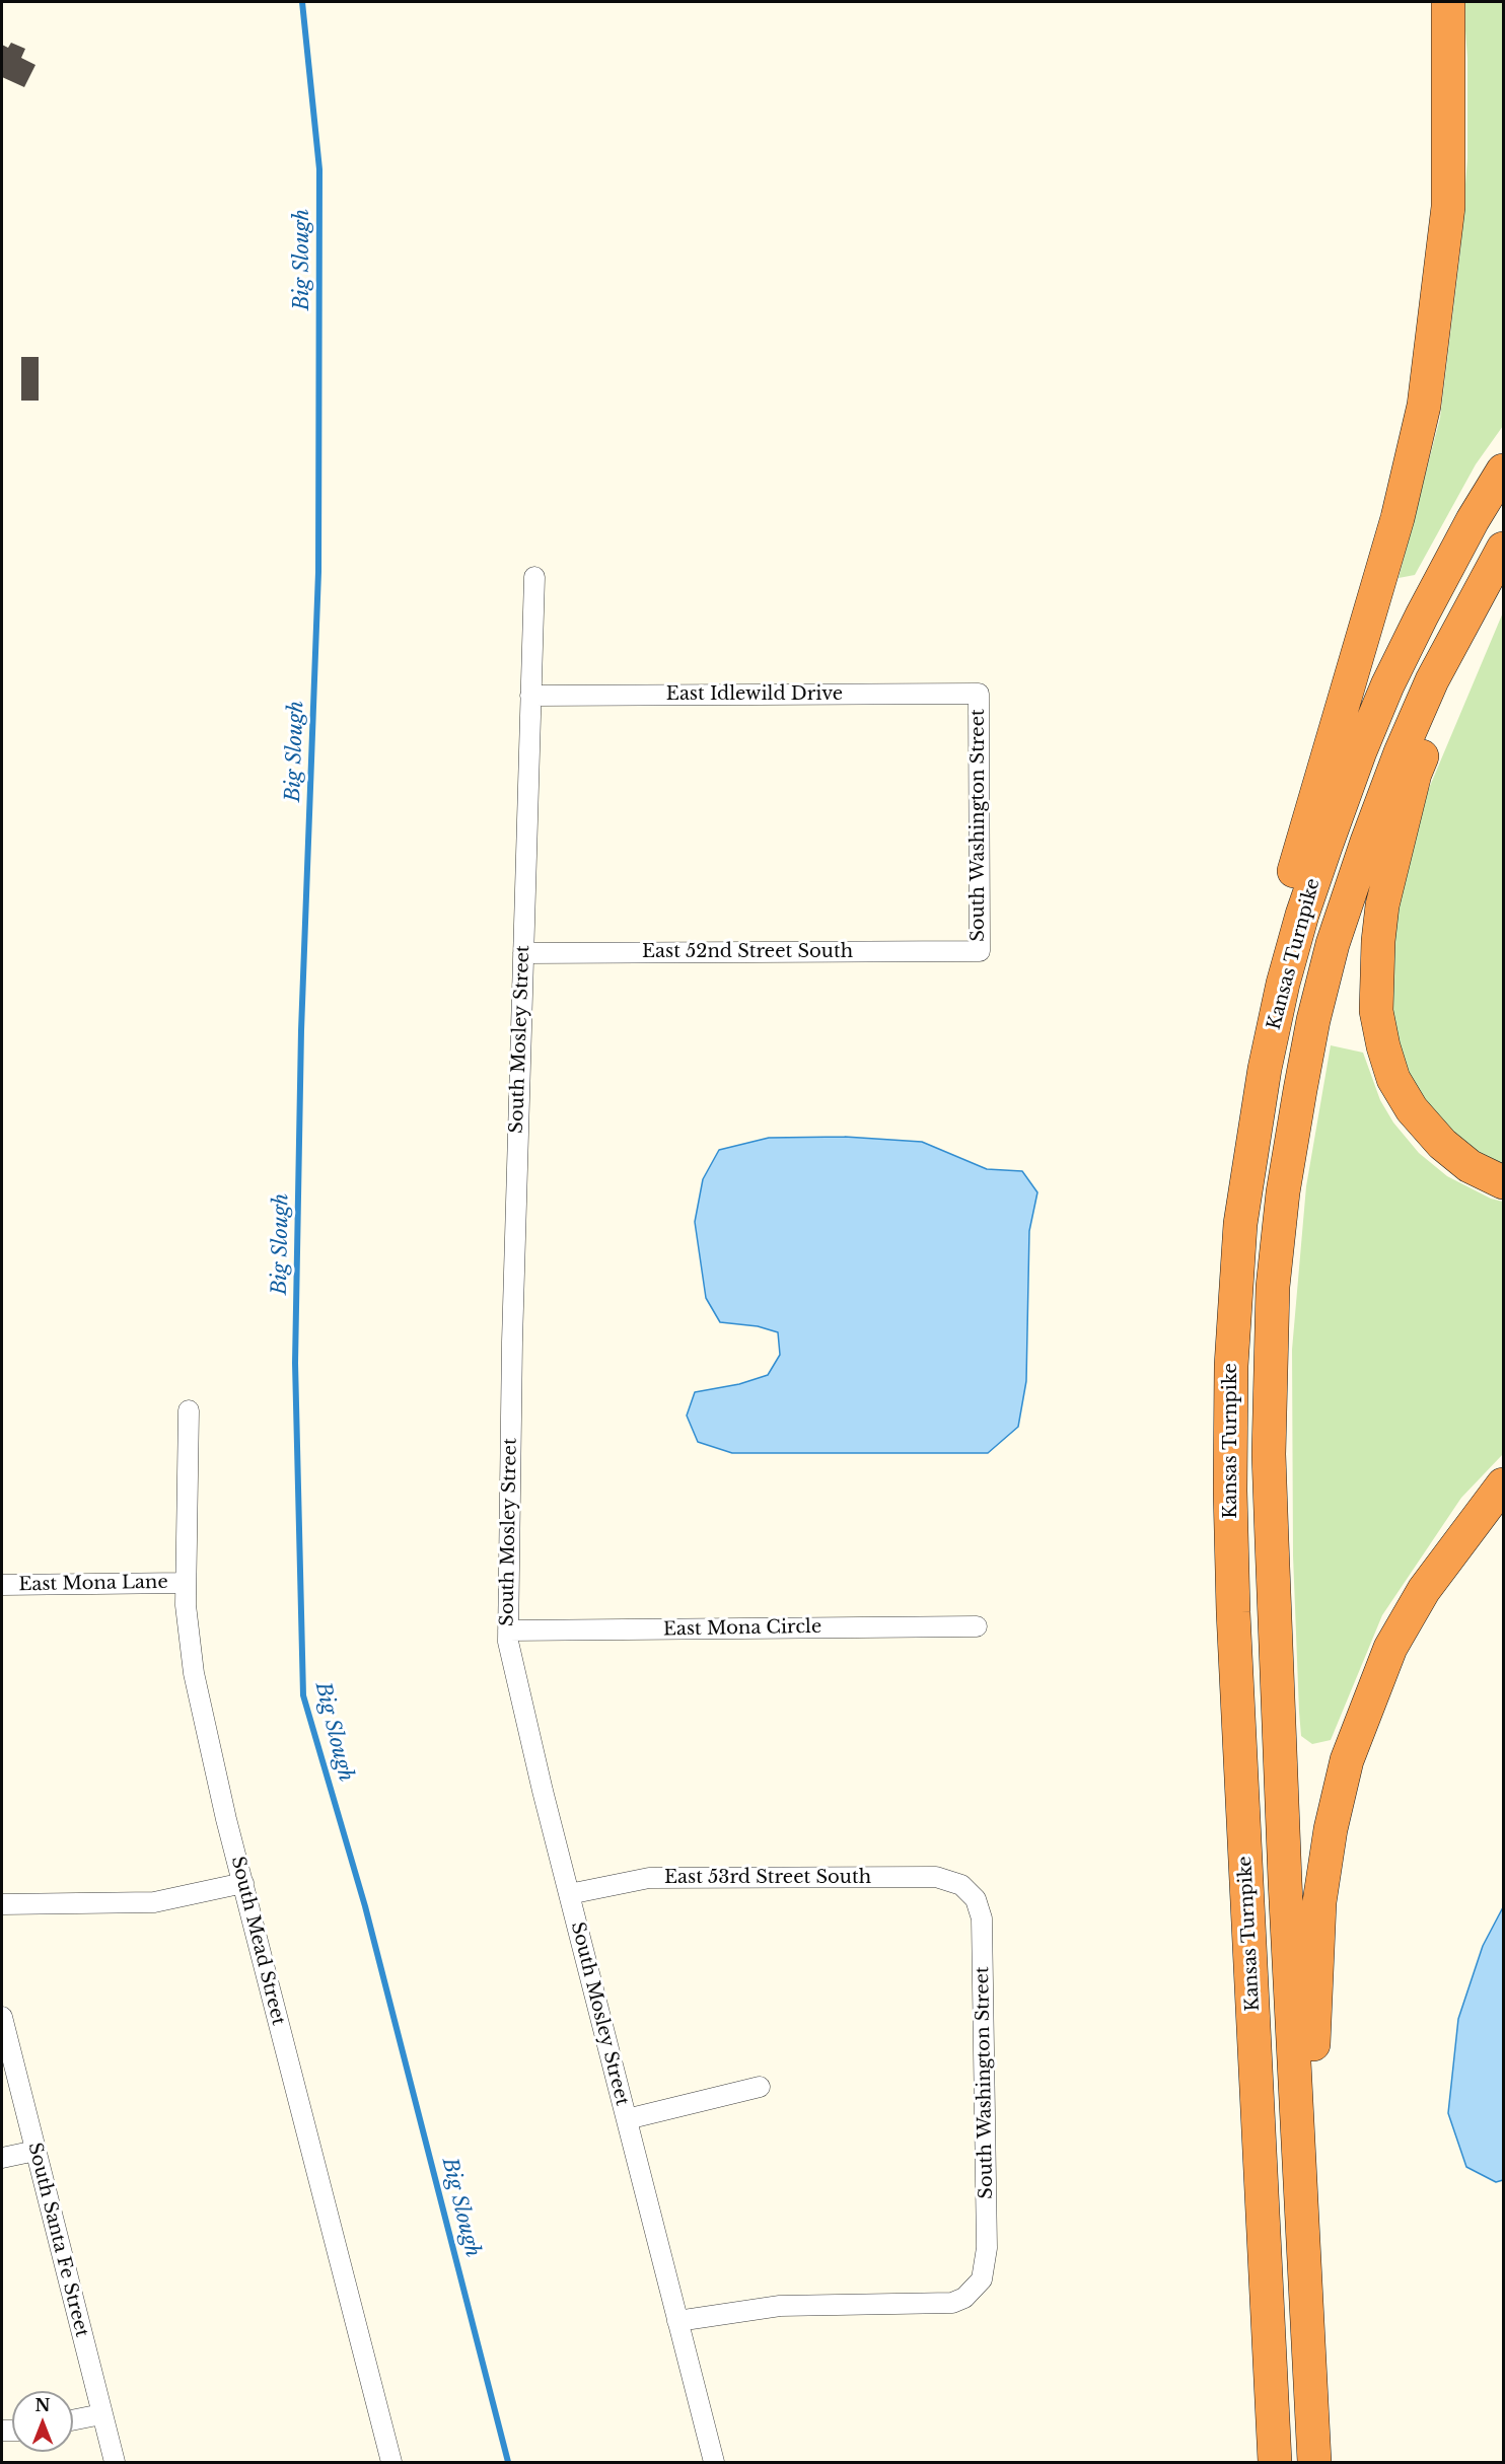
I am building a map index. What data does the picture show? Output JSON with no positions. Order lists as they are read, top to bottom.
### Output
{
  "streets": {
    "highway": ["Kansas Turnpike"],
    "street": [
      "East Idlewild Drive",
      "South Washington Street",
      "East 52nd Street South",
      "South Mosley Street",
      "East Mona Lane",
      "East Mona Circle",
      "East 53rd Street South",
      "South Mead Street",
      "South Santa Fe Street"
    ]
  },
  "crossings": [
    ["East Idlewild Drive", "South Washington Street"],
    ["East Idlewild Drive", "South Mosley Street"],
    ["South Washington Street", "East 52nd Street South"],
    ["South Washington Street", "South Mosley Street"],
    ["South Washington Street", "East 53rd Street South"],
    ["East 52nd Street South", "South Mosley Street"],
    ["South Mosley Street", "East Mona Circle"],
    ["South Mosley Street", "East 53rd Street South"],
    ["East Mona Lane", "South Mead Street"]
  ],
  "water": ["Big Slough"],
  "north": "top"
}
